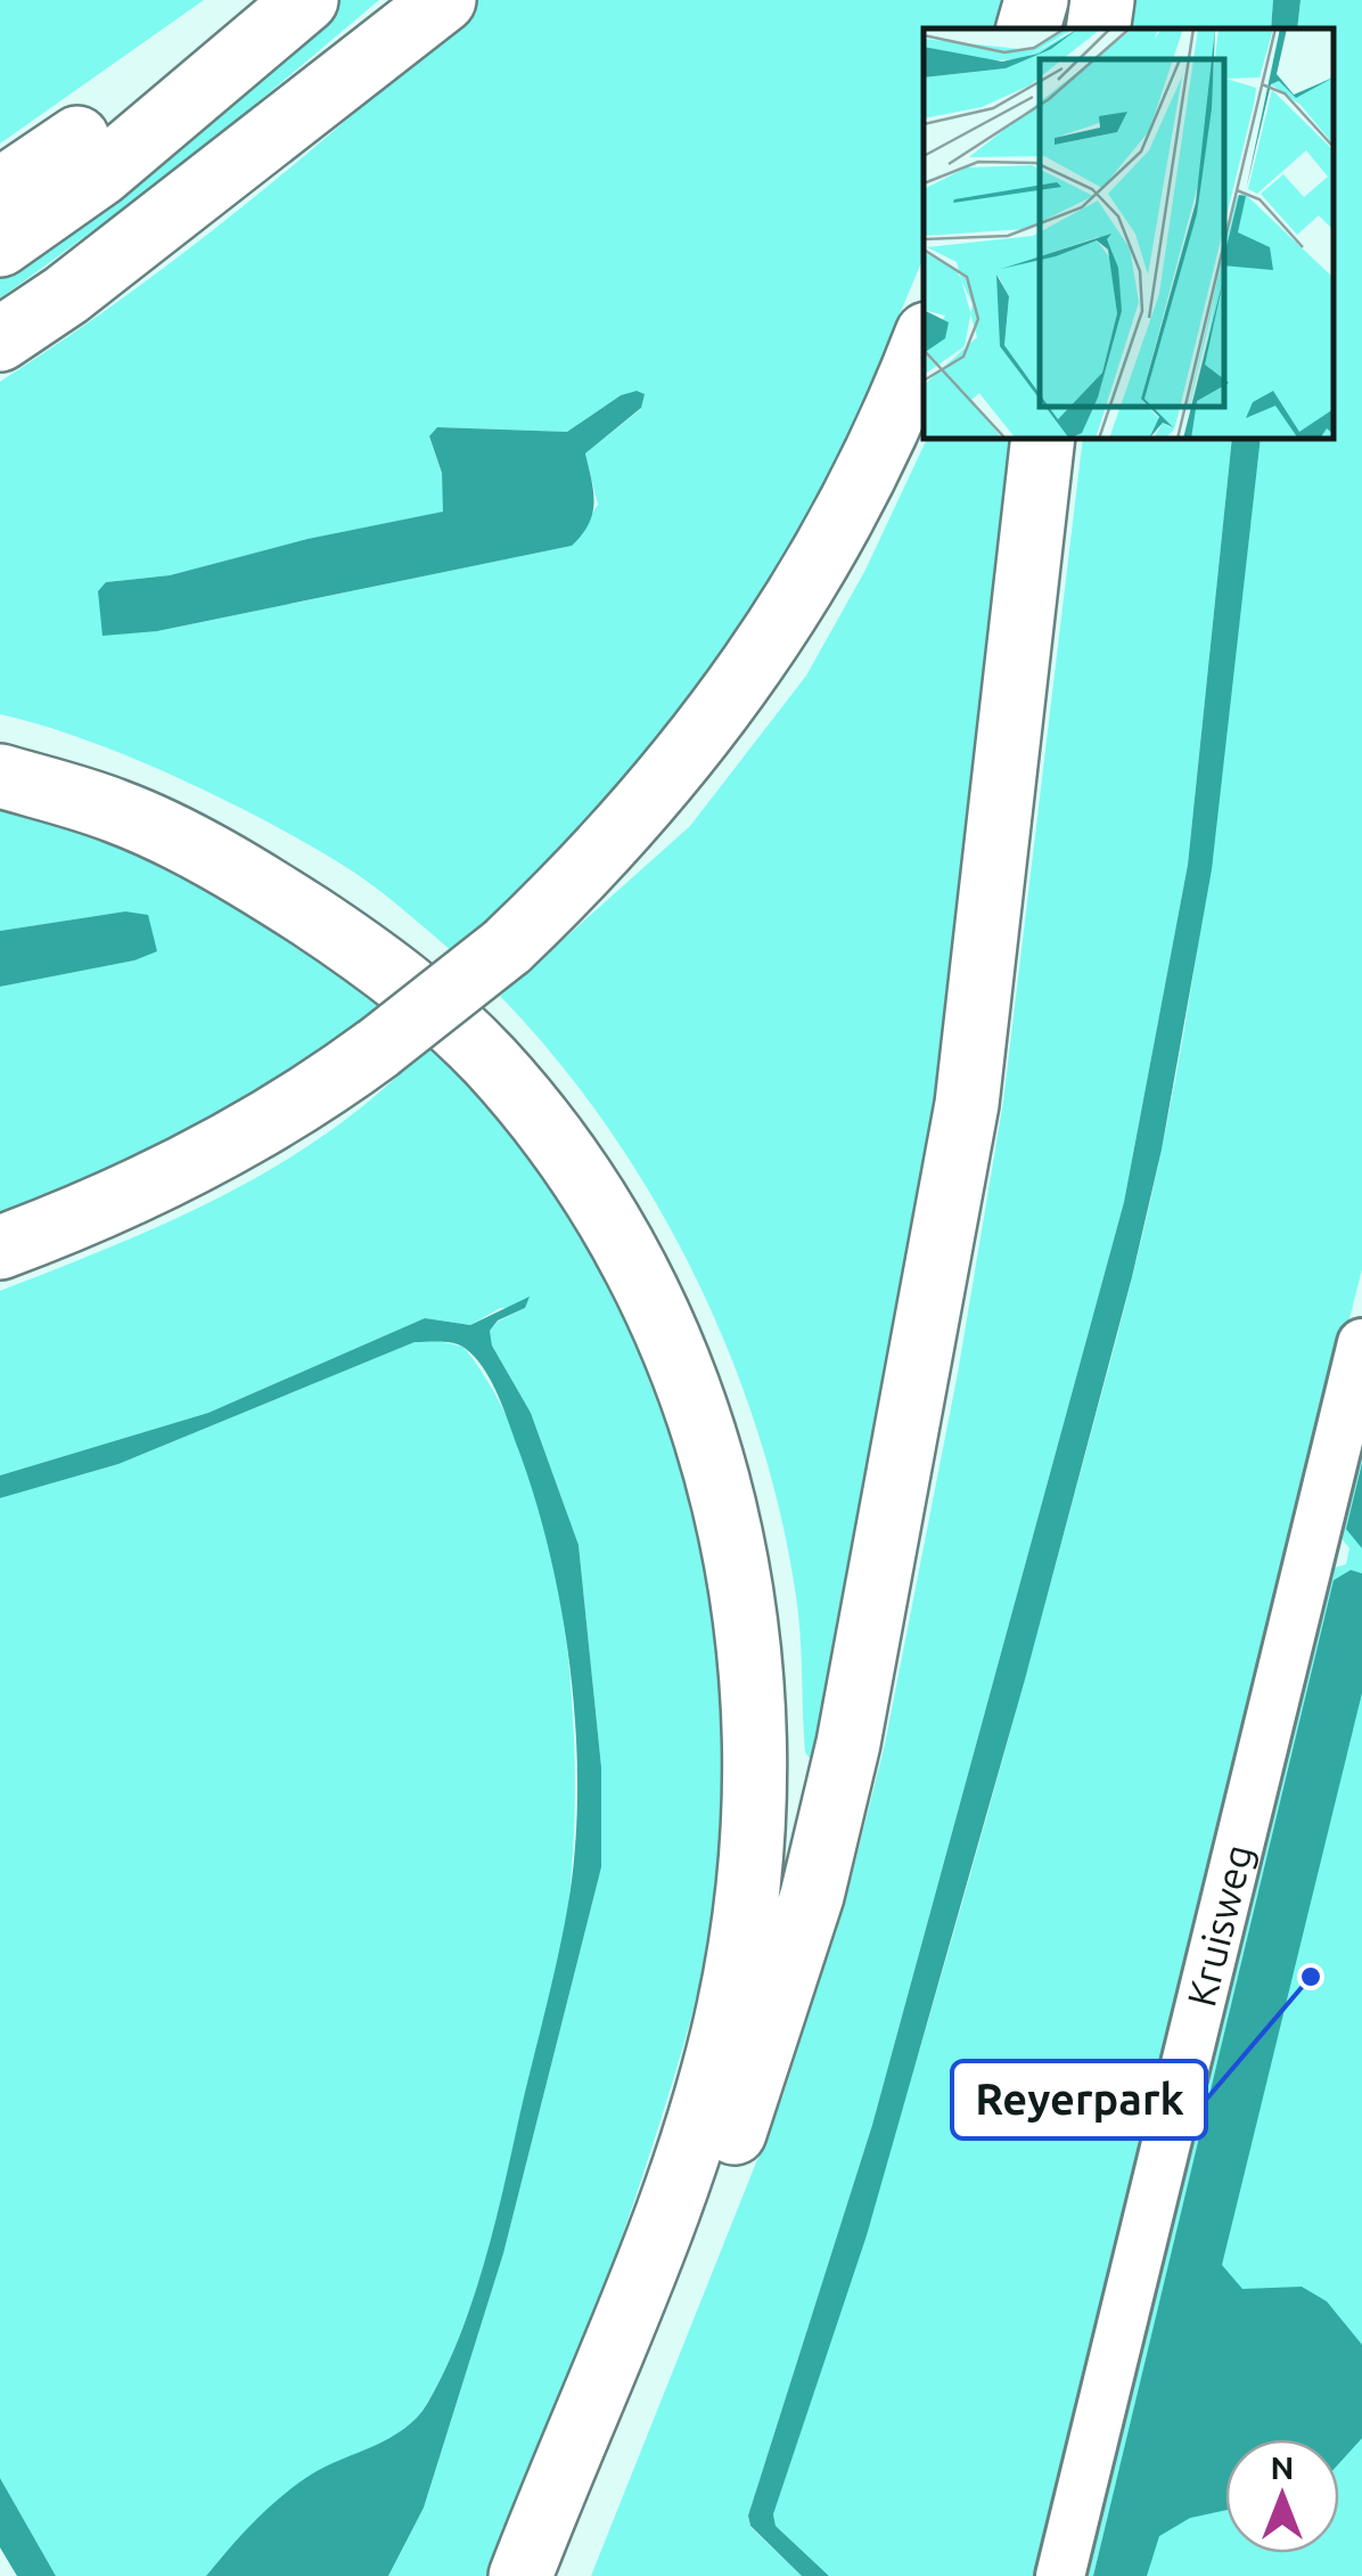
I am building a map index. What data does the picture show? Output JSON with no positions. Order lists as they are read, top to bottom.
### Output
{
  "streets": {
    "street": ["Kruisweg"]
  },
  "places": ["Reyerpark"],
  "north": "top"
}
